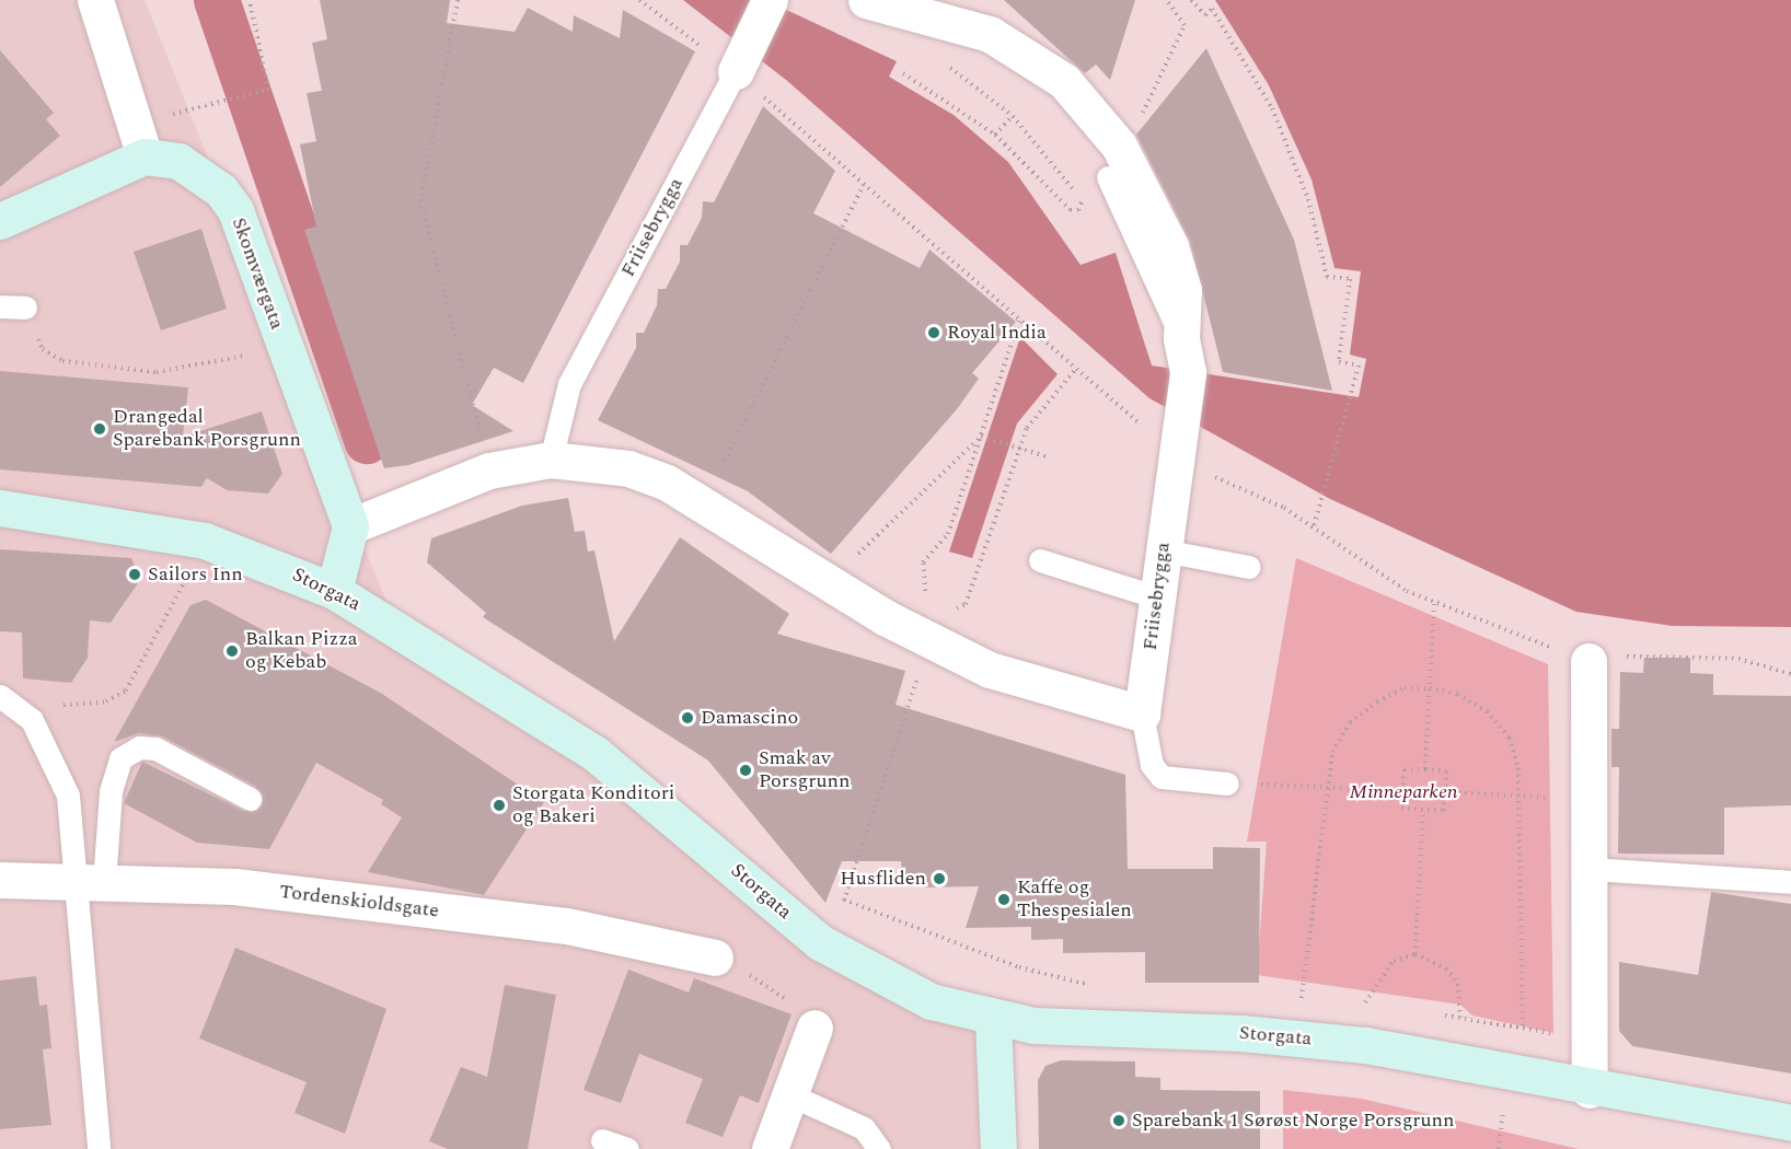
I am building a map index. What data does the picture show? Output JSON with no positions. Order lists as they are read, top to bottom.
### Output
{
  "streets": {
    "street": [
      "Friisebrygga",
      "Skomværgata",
      "Storgata",
      "Tordenskioldsgate"
    ]
  },
  "parks": ["Minneparken"],
  "places": [
    "Royal India",
    "Drangedal Sparebank Porsgrunn",
    "Sailors Inn",
    "Balkan Pizza og Kebab",
    "Damascino",
    "Smak av Porsgrunn",
    "Storgata Konditori og Bakeri",
    "Husfliden",
    "Kaffe og Thespesialen",
    "Sparebank 1 Sørøst Norge Porsgrunn"
  ]
}
